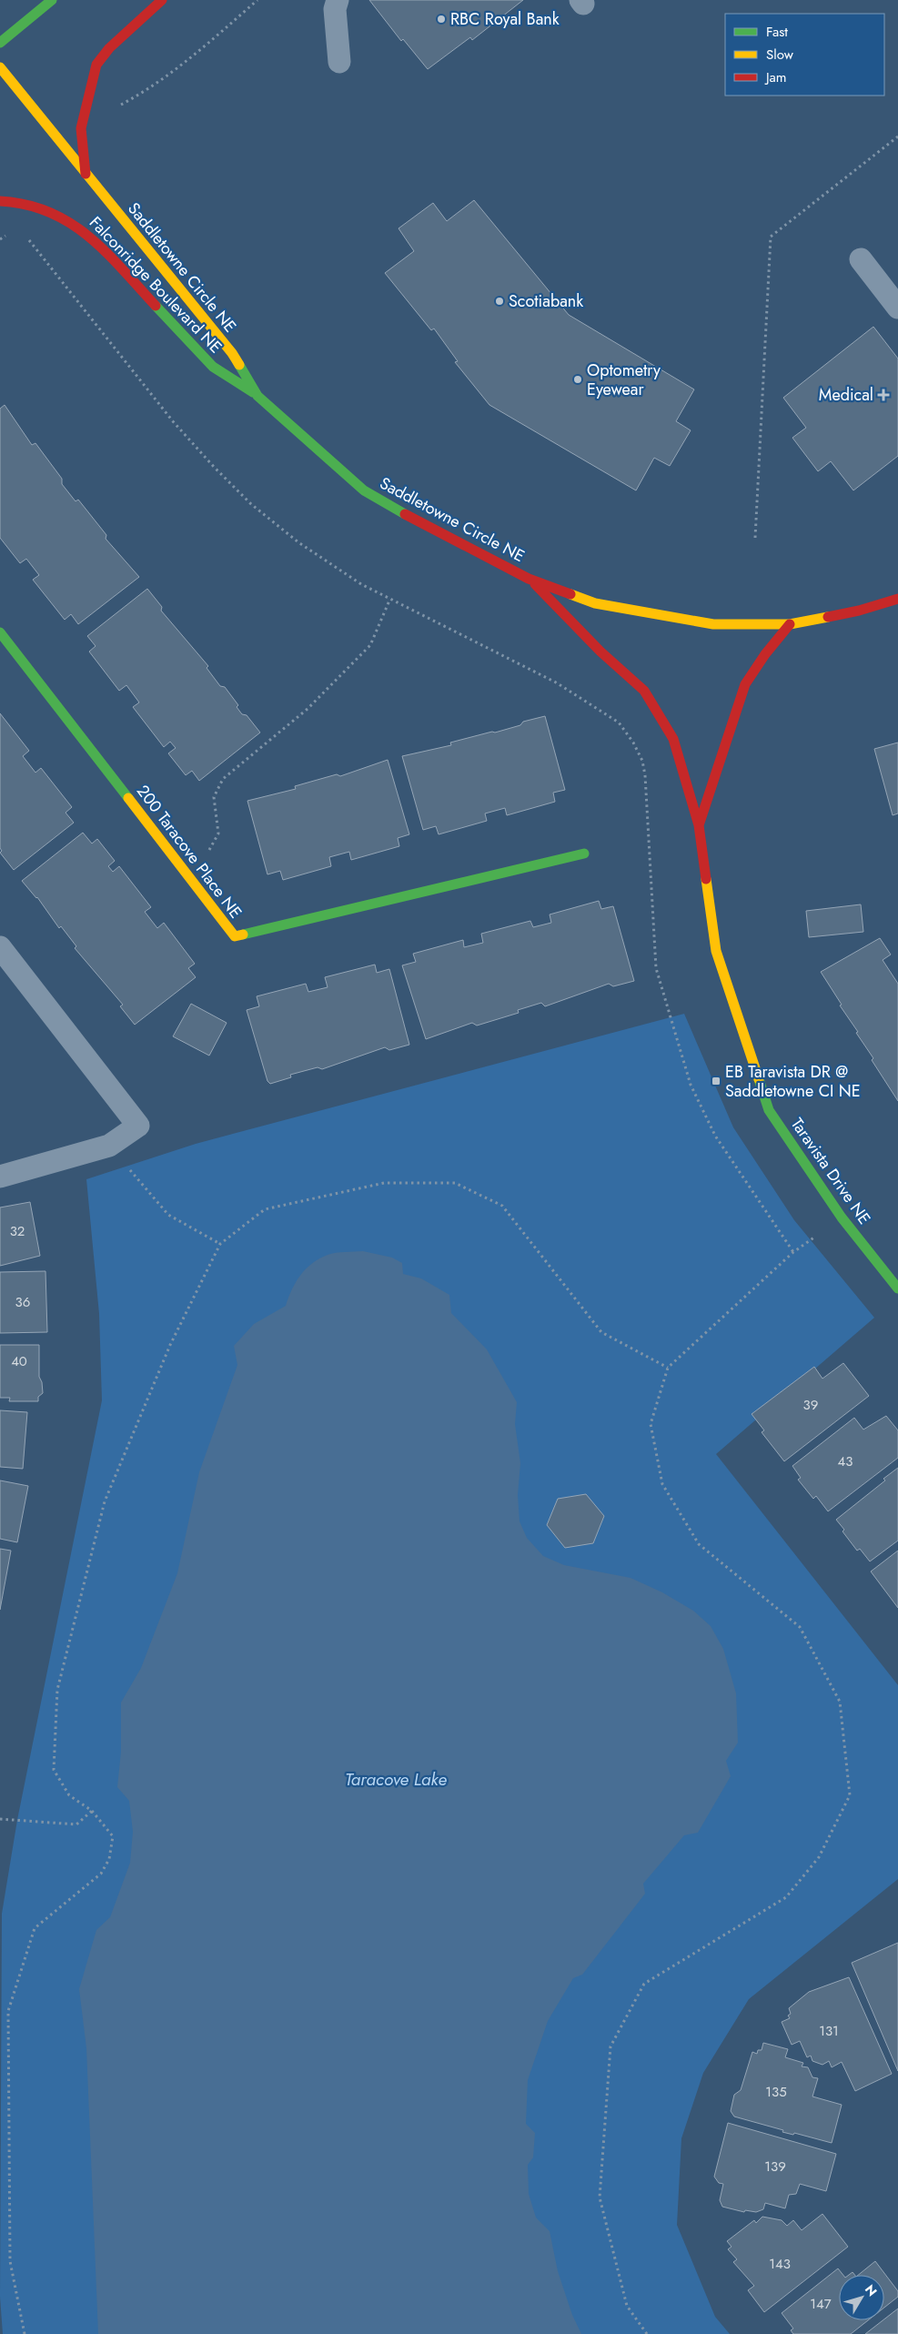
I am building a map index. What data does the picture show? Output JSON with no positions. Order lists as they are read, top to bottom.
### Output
{
  "streets": {
    "main road": [
      "Saddletowne Circle NE",
      "Falconridge Boulevard NE",
      "200 Taracove Place NE",
      "Taravista Drive NE"
    ]
  },
  "crossings": [
    ["Saddletowne Circle NE", "Falconridge Boulevard NE"],
    ["Saddletowne Circle NE", "Taravista Drive NE"]
  ],
  "water": ["Taracove Lake"],
  "places": {
    "other": ["RBC Royal Bank", "Scotiabank", "Optometry Eyewear"],
    "health": ["Medical"],
    "transit": ["EB Taravista DR @ Saddletowne CI NE"]
  },
  "house_numbers": [
    "32",
    "36",
    "40",
    "39",
    "43",
    "131",
    "135",
    "139",
    "143",
    "147"
  ],
  "legend": ["Fast", "Slow", "Jam"],
  "north": "top right"
}
